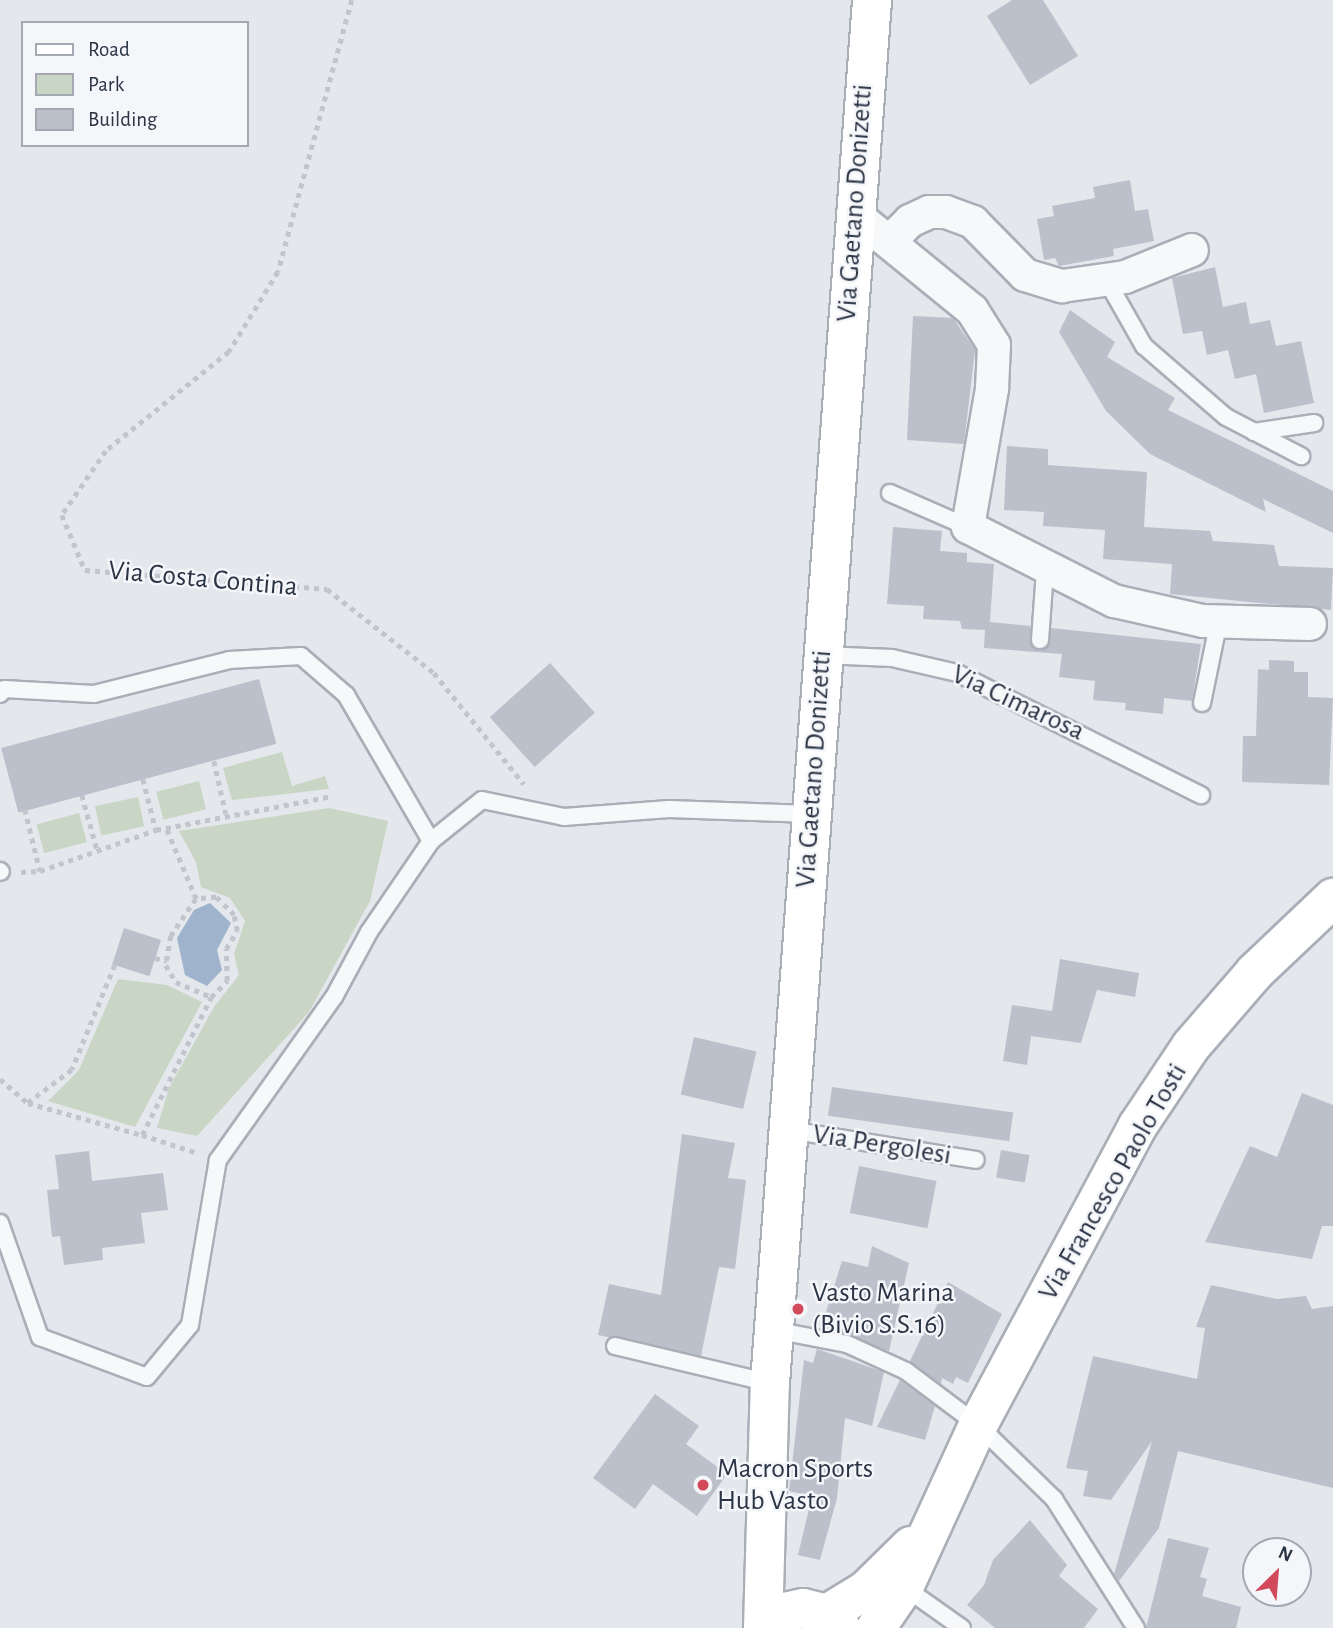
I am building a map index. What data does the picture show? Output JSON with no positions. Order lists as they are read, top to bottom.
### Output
{
  "streets": {
    "street": ["Via Gaetano Donizetti", "Via Francesco Paolo Tosti"],
    "lane": ["Via Cimarosa", "Via Pergolesi"],
    "path": ["Via Costa Contina"]
  },
  "crossings": [
    ["Via Gaetano Donizetti", "Via Cimarosa"],
    ["Via Gaetano Donizetti", "Via Pergolesi"],
    ["Via Gaetano Donizetti", "Via Francesco Paolo Tosti"]
  ],
  "places": ["Vasto Marina (Bivio S.S.16)", "Macron Sports Hub Vasto"],
  "legend": ["Road", "Park", "Building"],
  "north": "top right"
}
